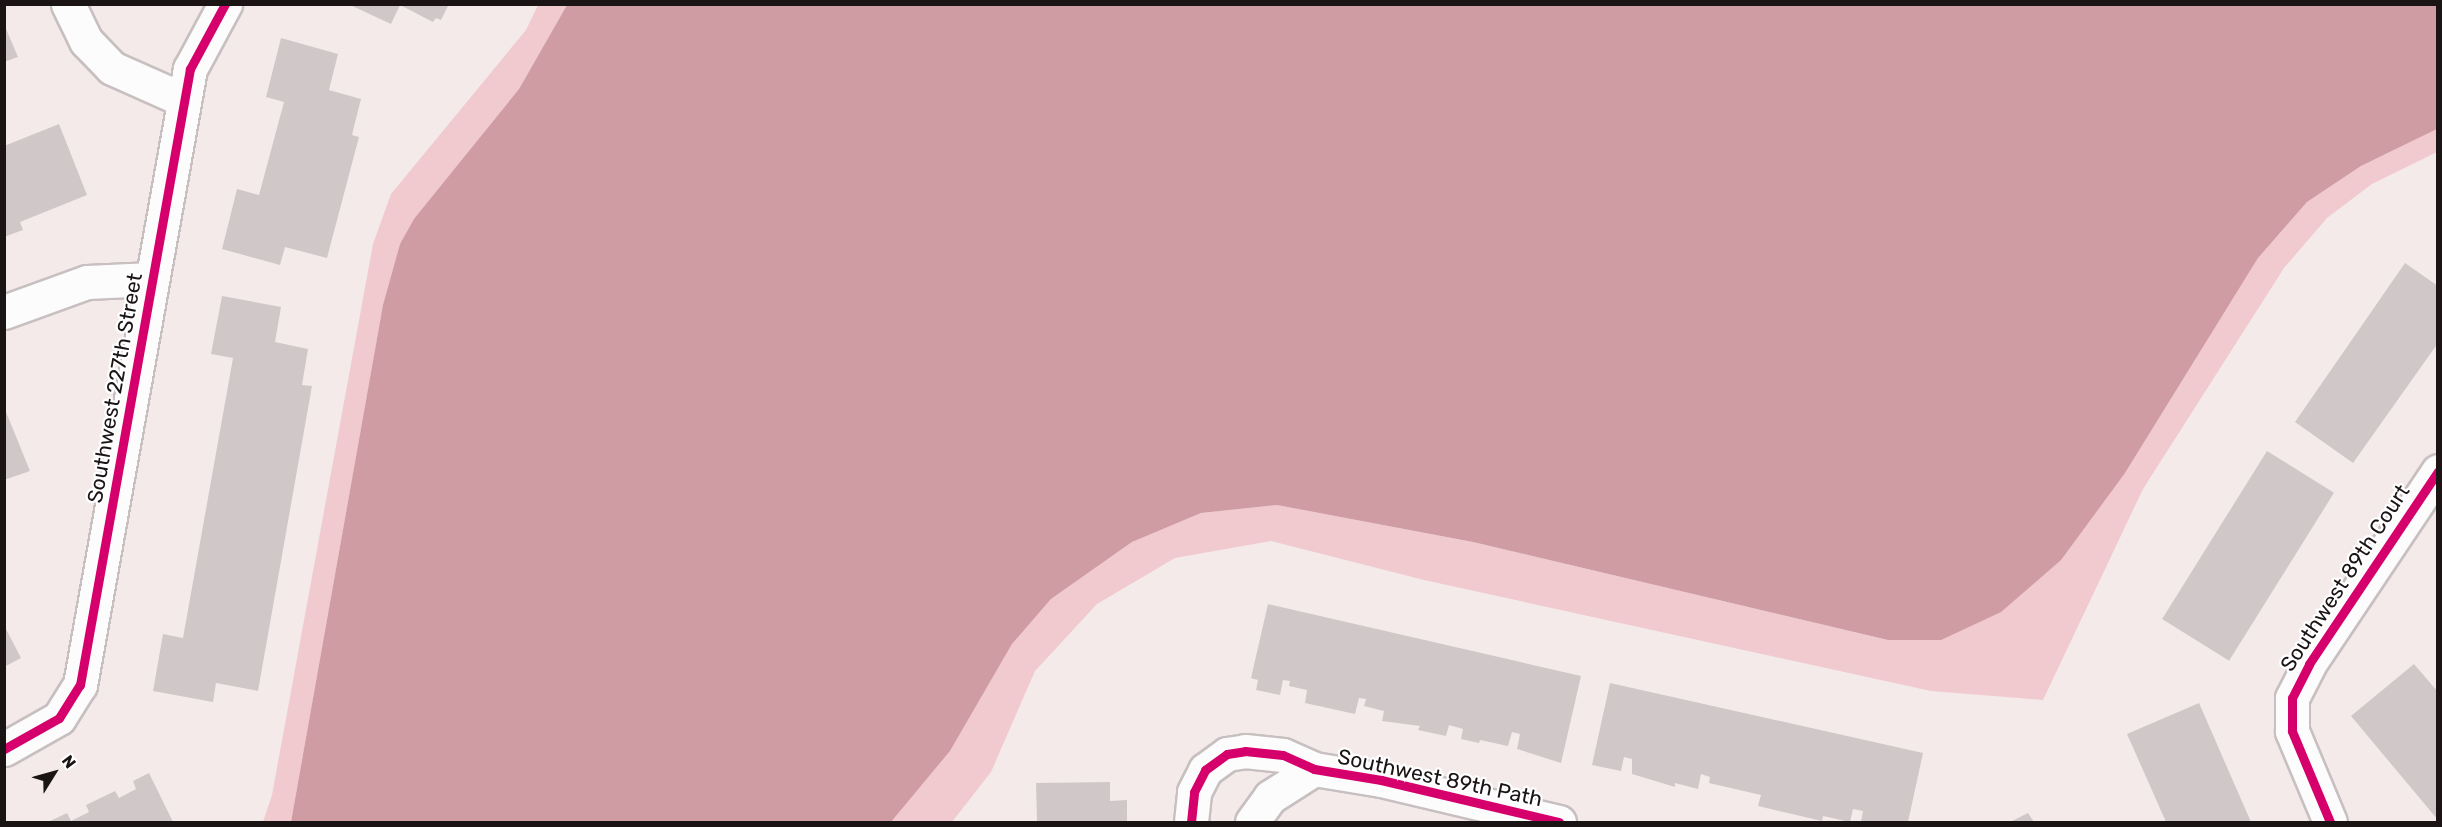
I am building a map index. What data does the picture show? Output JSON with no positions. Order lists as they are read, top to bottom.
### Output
{
  "streets": {
    "street": ["Southwest 227th Street", "Southwest 89th Court", "Southwest 89th Path"]
  },
  "north": "top right"
}
